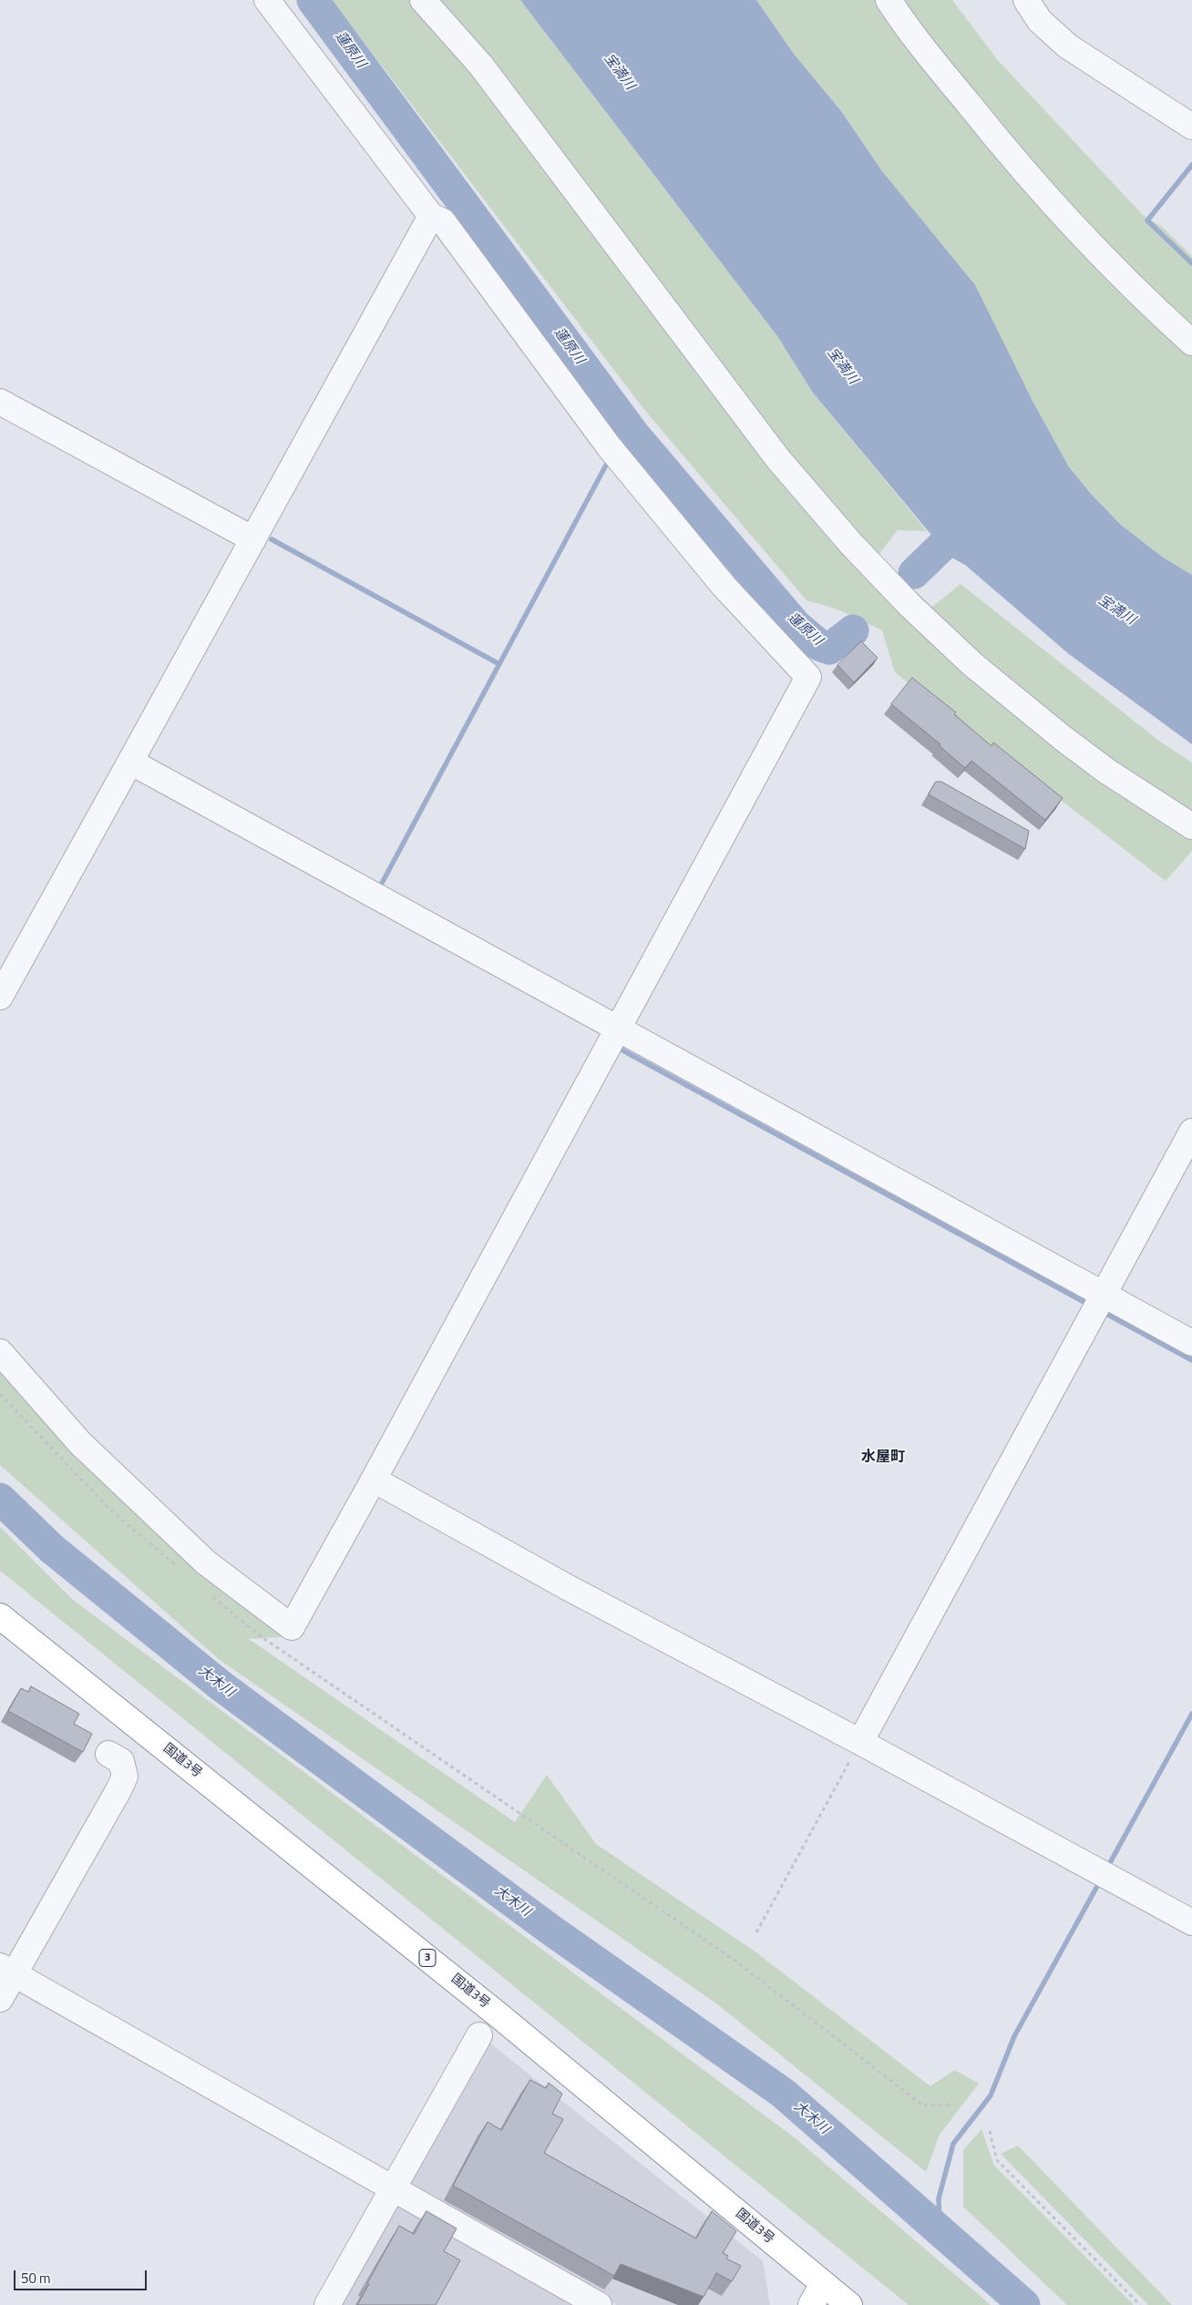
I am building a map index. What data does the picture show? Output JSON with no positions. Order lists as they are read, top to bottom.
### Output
{
  "streets": {
    "highway": ["国道3号", "3"]
  },
  "districts": ["水屋町"],
  "water": ["蓮原川", "宝満川", "大木川"],
  "scale_bar": "50 m"
}
